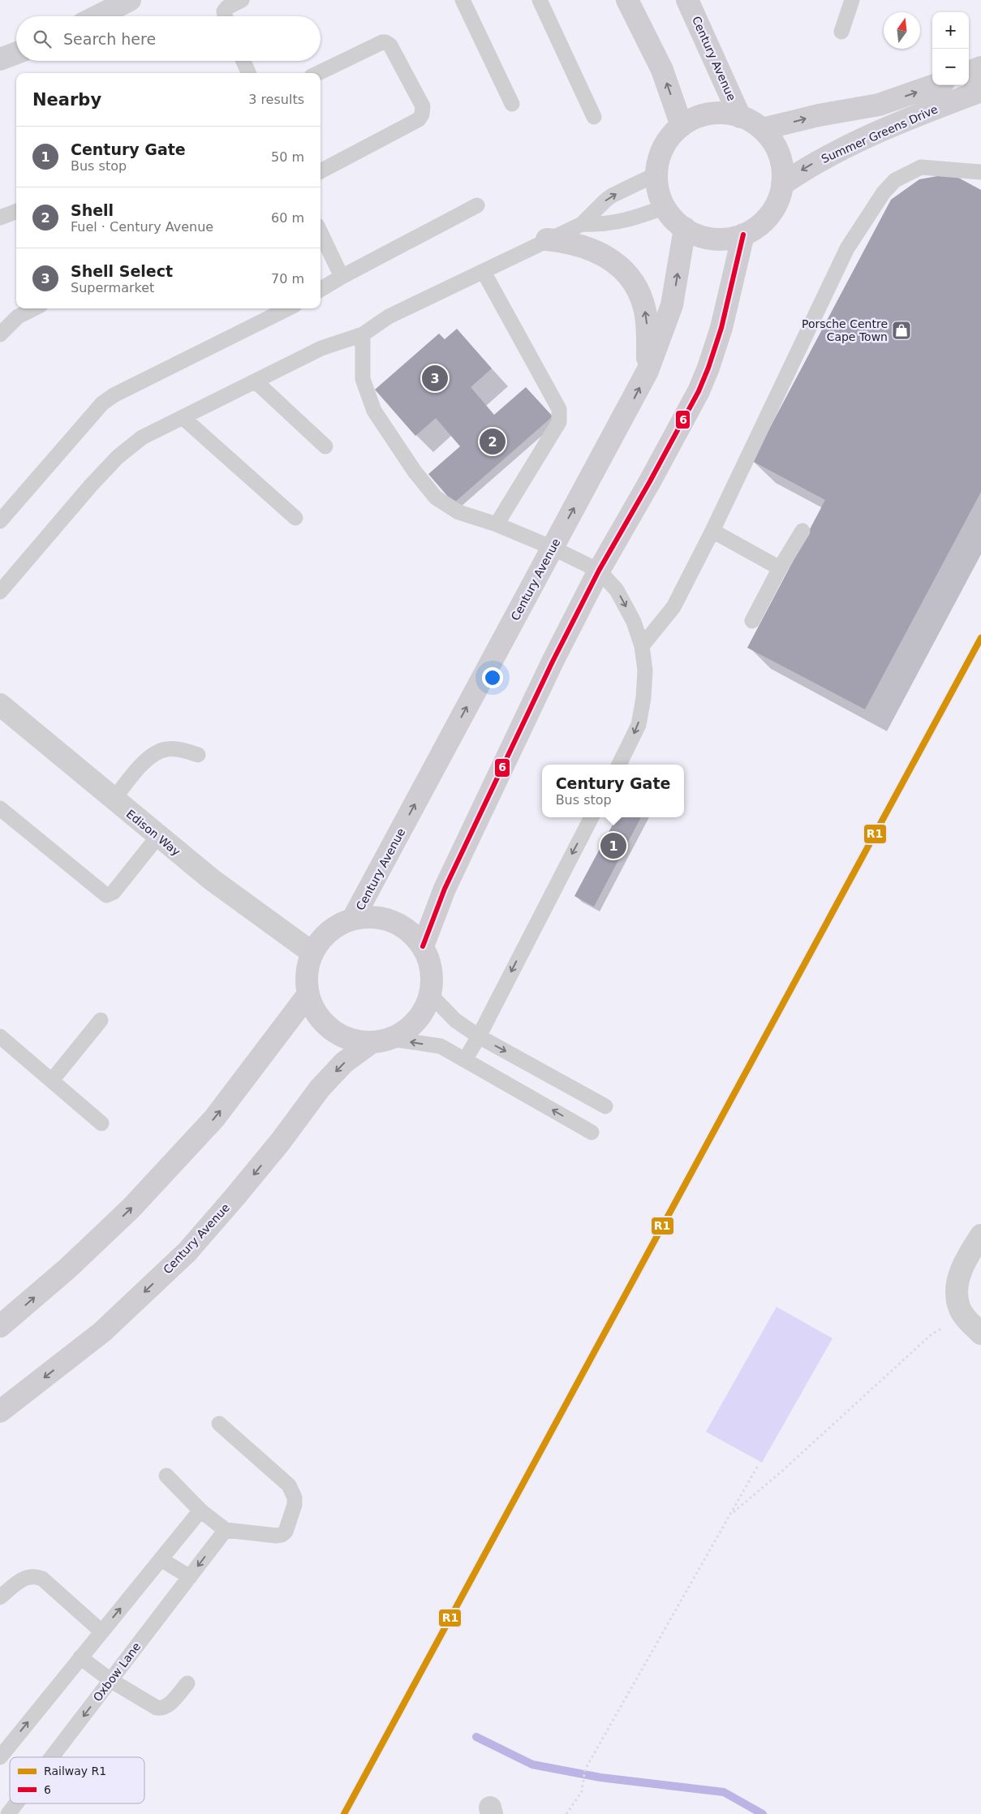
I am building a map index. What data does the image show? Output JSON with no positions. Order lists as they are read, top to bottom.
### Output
{
  "streets": {
    "street": ["Century Avenue", "Summer Greens Drive", "Edison Way"],
    "lane": ["Oxbow Lane"]
  },
  "crossings": [
    ["Century Avenue", "Summer Greens Drive"],
    ["Century Avenue", "Edison Way"]
  ],
  "places": {
    "shop": ["Porsche Centre Cape Town"]
  },
  "lines": ["transit line 6", "rail line R1"],
  "legend": ["Railway R1", "6"],
  "north": "top",
  "page": {
    "map_buttons": ["+", "−"],
    "search": "Search here",
    "heading": ["Nearby", "3 results"],
    "list": [
      {
        "mark": "1",
        "name": "Century Gate",
        "note": "Bus stop",
        "value": "50 m"
      },
      {
        "mark": "2",
        "name": "Shell",
        "note": "Fuel · Century Avenue",
        "value": "60 m"
      },
      {
        "mark": "3",
        "name": "Shell Select",
        "note": "Supermarket",
        "value": "70 m"
      }
    ],
    "pins": ["3", "2", "1"],
    "popup": ["Century Gate", "Bus stop"]
  }
}
